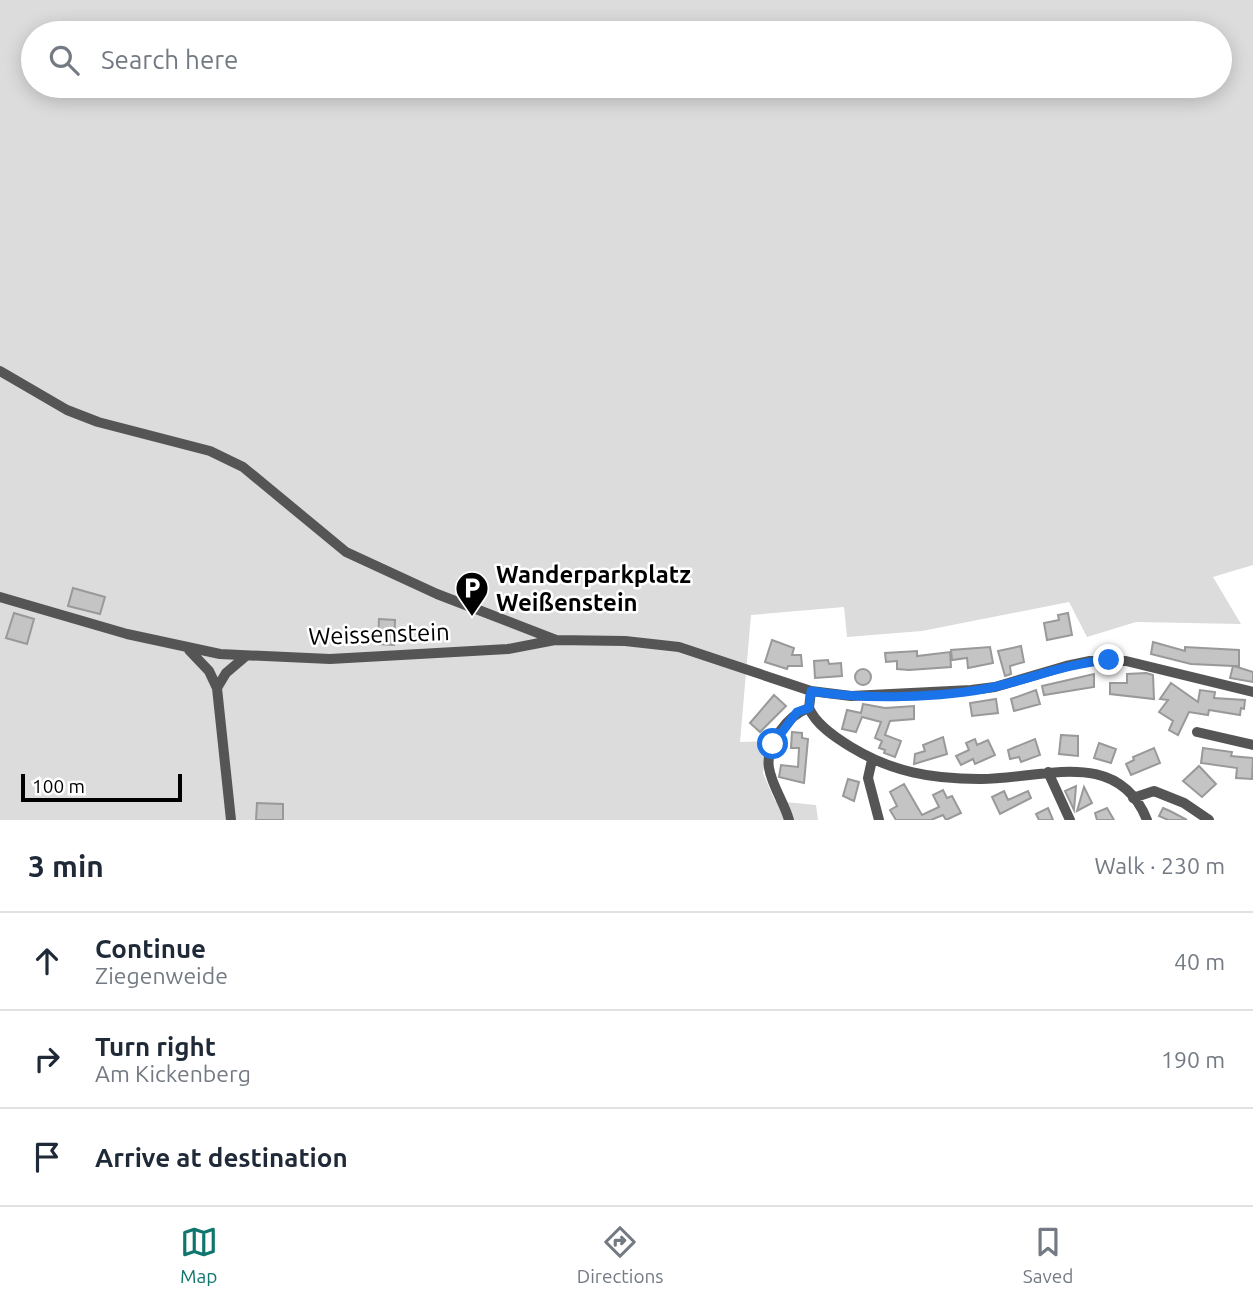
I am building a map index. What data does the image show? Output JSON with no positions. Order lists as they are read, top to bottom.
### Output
{
  "streets": {
    "street": ["Weissenstein"]
  },
  "places": {
    "parking": ["Wanderparkplatz Weißenstein"]
  },
  "scale_bar": "100 m",
  "page": {
    "search": "Search here",
    "scale": "100 m",
    "heading": ["3 min", "Walk · 230 m"],
    "list": [
      ["Continue", "Ziegenweide", "40 m"],
      ["Turn right", "Am Kickenberg", "190 m"],
      "Arrive at destination"
    ],
    "nav": ["Map", "Directions", "Saved"]
  }
}
